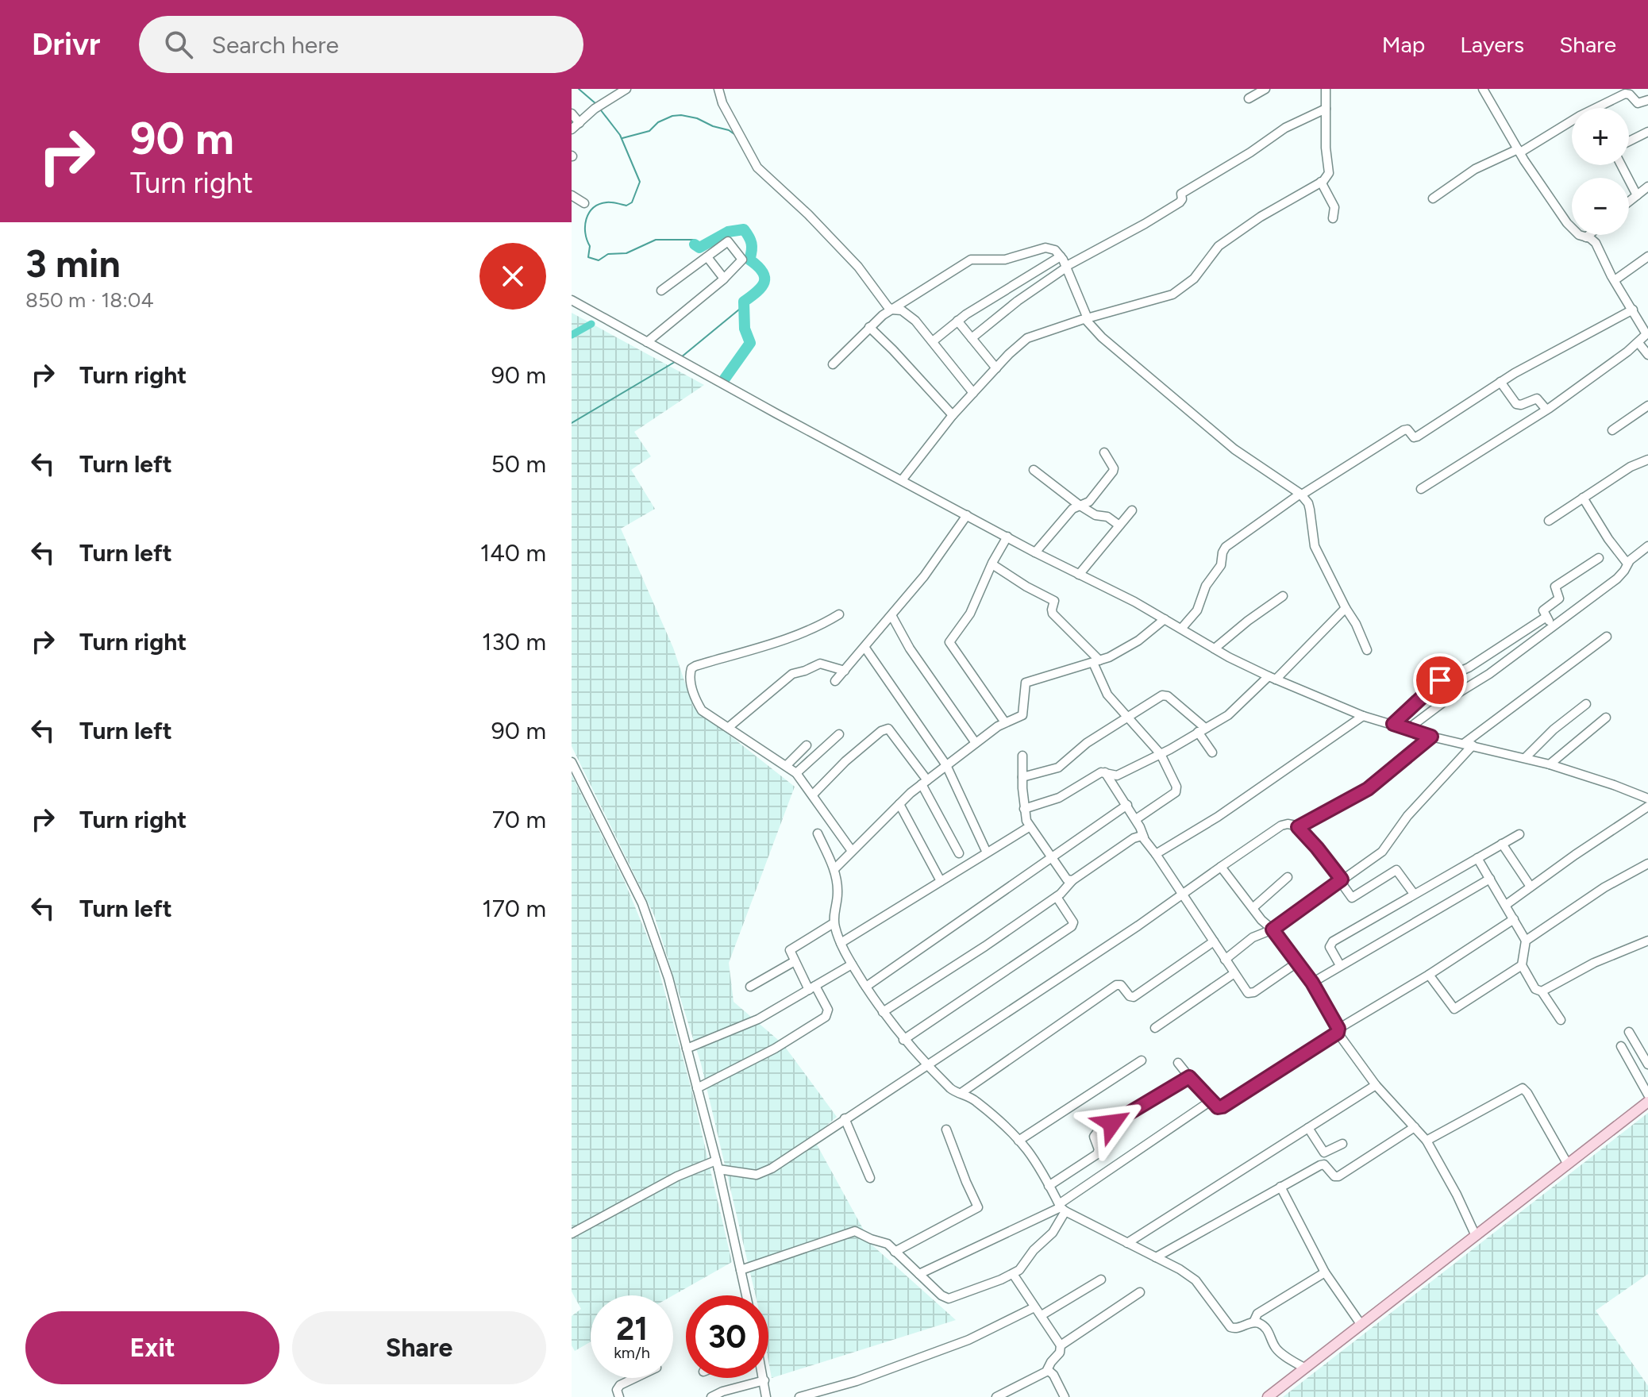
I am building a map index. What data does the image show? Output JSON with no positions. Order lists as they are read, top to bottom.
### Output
{
  "page": {
    "header": "Drivr",
    "search": "Search here",
    "nav": ["Map", "Layers", "Share"],
    "turn": ["90 m", "Turn right"],
    "map_buttons": ["+", "−"],
    "heading": ["3 min", "850 m · 18:04"],
    "list": [
      {
        "name": "Turn right",
        "value": "90 m"
      },
      {
        "name": "Turn left",
        "value": "50 m"
      },
      {
        "name": "Turn left",
        "value": "140 m"
      },
      {
        "name": "Turn right",
        "value": "130 m"
      },
      {
        "name": "Turn left",
        "value": "90 m"
      },
      {
        "name": "Turn right",
        "value": "70 m"
      },
      {
        "name": "Turn left",
        "value": "170 m"
      }
    ],
    "speed": "21 km/h",
    "limit": "30",
    "buttons": ["Exit", "Share"]
  }
}
